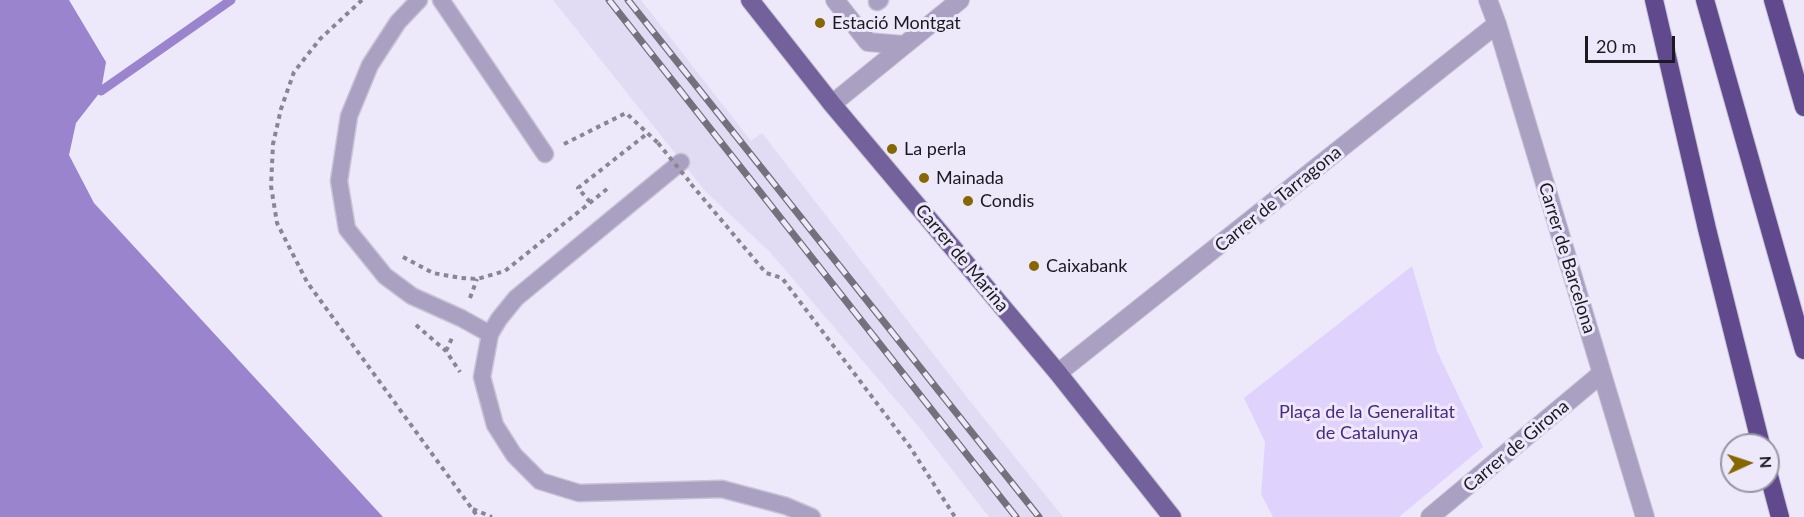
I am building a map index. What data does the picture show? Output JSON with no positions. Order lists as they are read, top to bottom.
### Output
{
  "streets": {
    "main road": ["Carrer de Marina"],
    "street": ["Carrer de Tarragona", "Carrer de Barcelona", "Carrer de Girona"]
  },
  "crossings": [
    ["Carrer de Tarragona", "Carrer de Marina"],
    ["Carrer de Tarragona", "Carrer de Barcelona"],
    ["Carrer de Barcelona", "Carrer de Girona"]
  ],
  "parks": ["Plaça de la Generalitat de Catalunya"],
  "places": [
    "Estació Montgat",
    "La perla",
    "Mainada",
    "Condis",
    "Caixabank"
  ],
  "scale_bar": "20 m",
  "north": "right"
}
